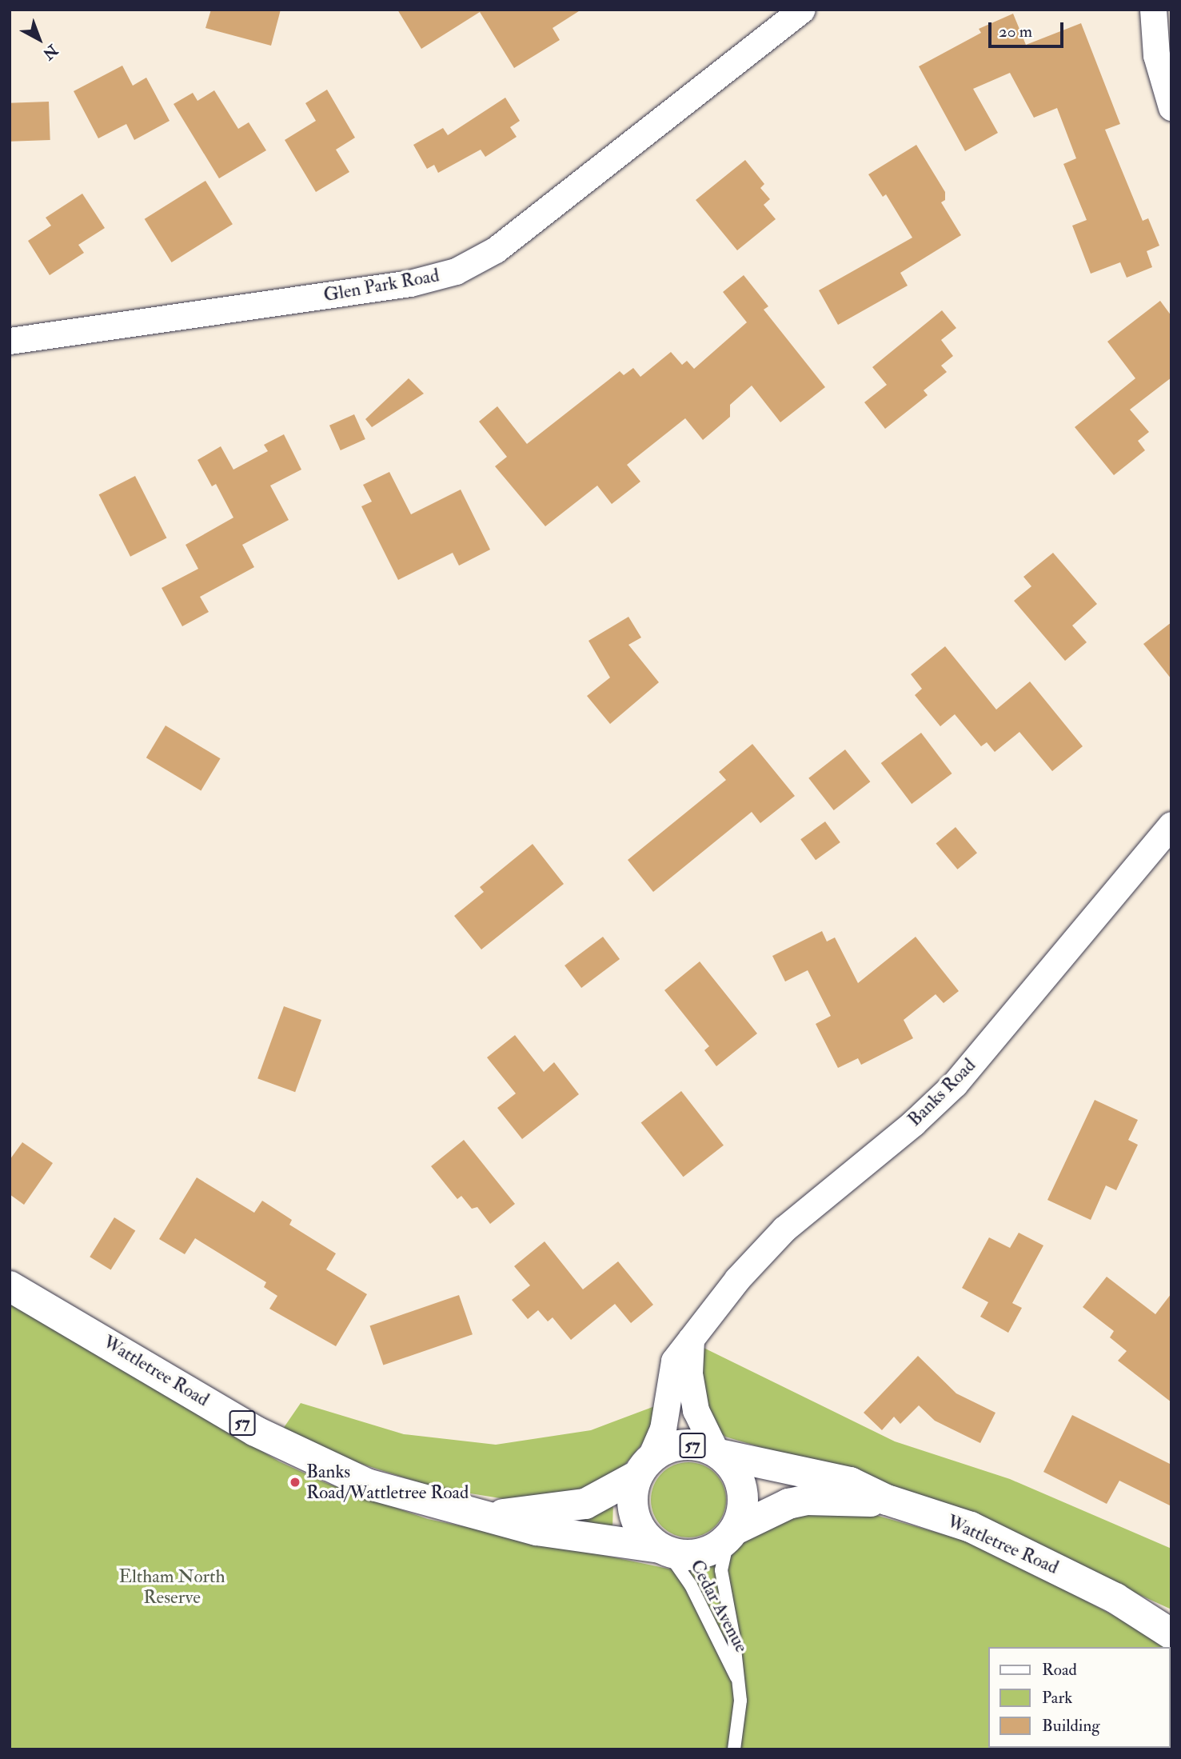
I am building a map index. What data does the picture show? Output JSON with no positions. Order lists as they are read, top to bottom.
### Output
{
  "streets": {
    "main road": ["Wattletree Road", "57"],
    "street": ["Glen Park Road", "Banks Road"],
    "lane": ["Cedar Avenue"]
  },
  "crossings": [
    ["Banks Road", "Wattletree Road"],
    ["Banks Road", "57"],
    ["Banks Road", "Cedar Avenue"],
    ["Wattletree Road", "57"],
    ["Wattletree Road", "Cedar Avenue"],
    ["57", "Cedar Avenue"]
  ],
  "parks": ["Eltham North Reserve"],
  "places": ["Banks Road/Wattletree Road"],
  "legend": ["Road", "Park", "Building"],
  "scale_bar": "20 m",
  "north": "bottom right"
}
